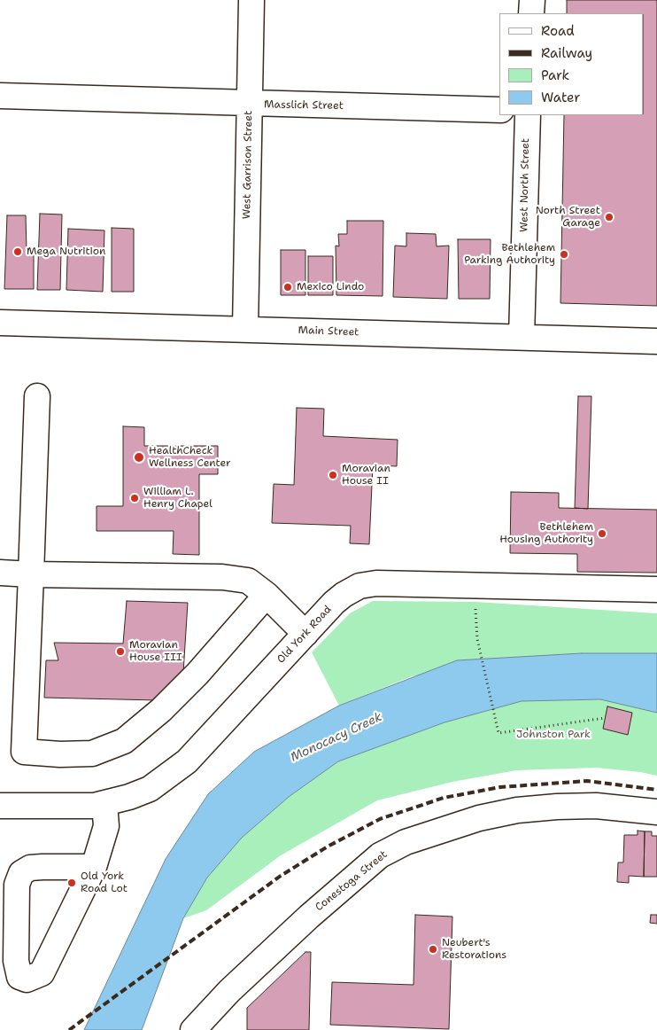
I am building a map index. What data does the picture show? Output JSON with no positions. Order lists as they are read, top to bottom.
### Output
{
  "streets": {
    "street": [
      "Masslich Street",
      "West Garrison Street",
      "West North Street",
      "Main Street",
      "Old York Road",
      "Conestoga Street"
    ]
  },
  "crossings": [
    ["Masslich Street", "West Garrison Street"],
    ["West Garrison Street", "Main Street"],
    ["West North Street", "Main Street"]
  ],
  "water": ["Monocacy Creek"],
  "parks": ["Johnston Park"],
  "places": [
    "North Street Garage",
    "Mega Nutrition",
    "Bethlehem Parking Authority",
    "Mexico Lindo",
    "HealthCheck Wellness Center",
    "Moravian House II",
    "William L. Henry Chapel",
    "Bethlehem Housing Authority",
    "Moravian House III",
    "Old York Road Lot",
    "Neubert's Restorations"
  ],
  "legend": [
    "Road",
    "Railway",
    "Park",
    "Water"
  ]
}
